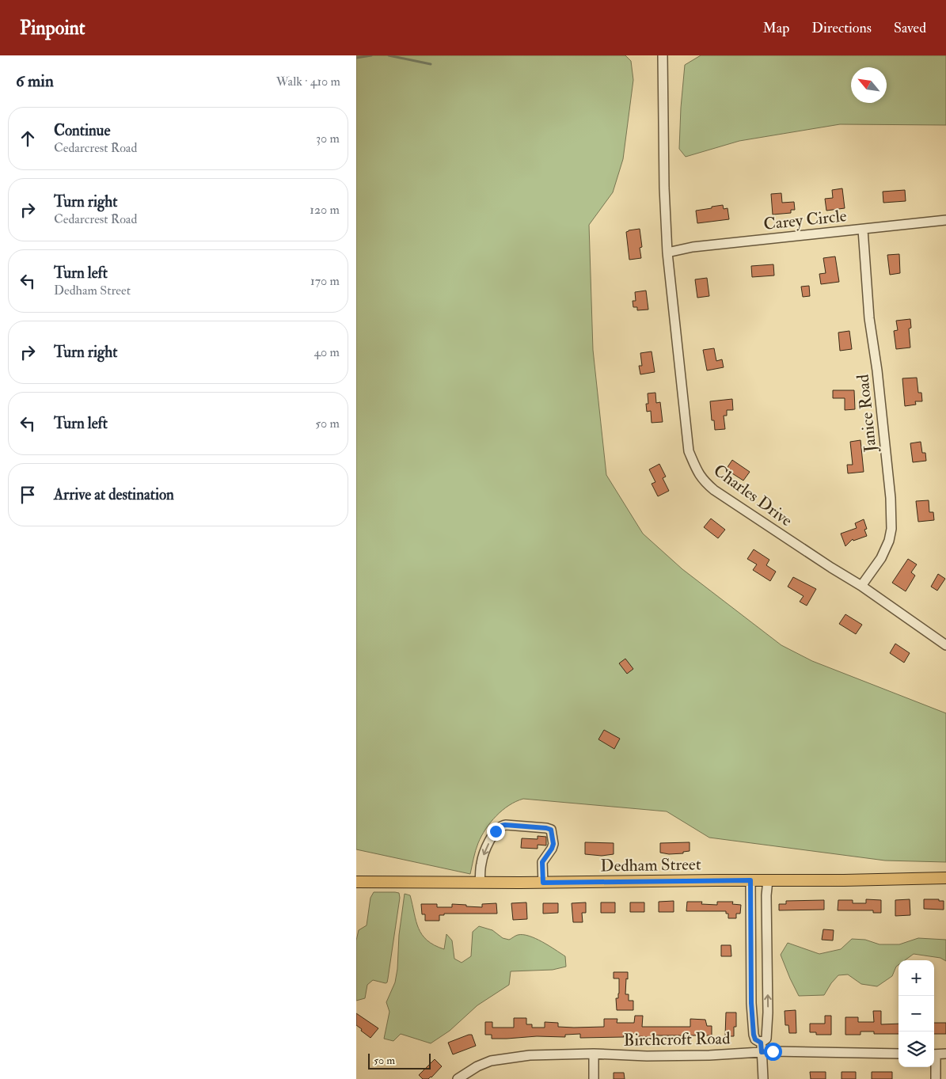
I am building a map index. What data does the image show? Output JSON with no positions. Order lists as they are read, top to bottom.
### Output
{
  "streets": {
    "main road": ["Dedham Street"],
    "street": [
      "Carey Circle",
      "Janice Road",
      "Charles Drive",
      "Birchcroft Road"
    ]
  },
  "crossings": [
    ["Carey Circle", "Janice Road"],
    ["Carey Circle", "Charles Drive"],
    ["Janice Road", "Charles Drive"]
  ],
  "scale_bar": "50 m",
  "north": "top left",
  "page": {
    "header": "Pinpoint",
    "nav": ["Map", "Directions", "Saved"],
    "heading": ["6 min", "Walk · 410 m"],
    "list": [
      ["Continue", "Cedarcrest Road", "30 m"],
      ["Turn right", "Cedarcrest Road", "120 m"],
      ["Turn left", "Dedham Street", "170 m"],
      ["Turn right", "40 m"],
      ["Turn left", "50 m"],
      "Arrive at destination"
    ],
    "map_buttons": ["+", "−"],
    "scale": "50 m"
  }
}
